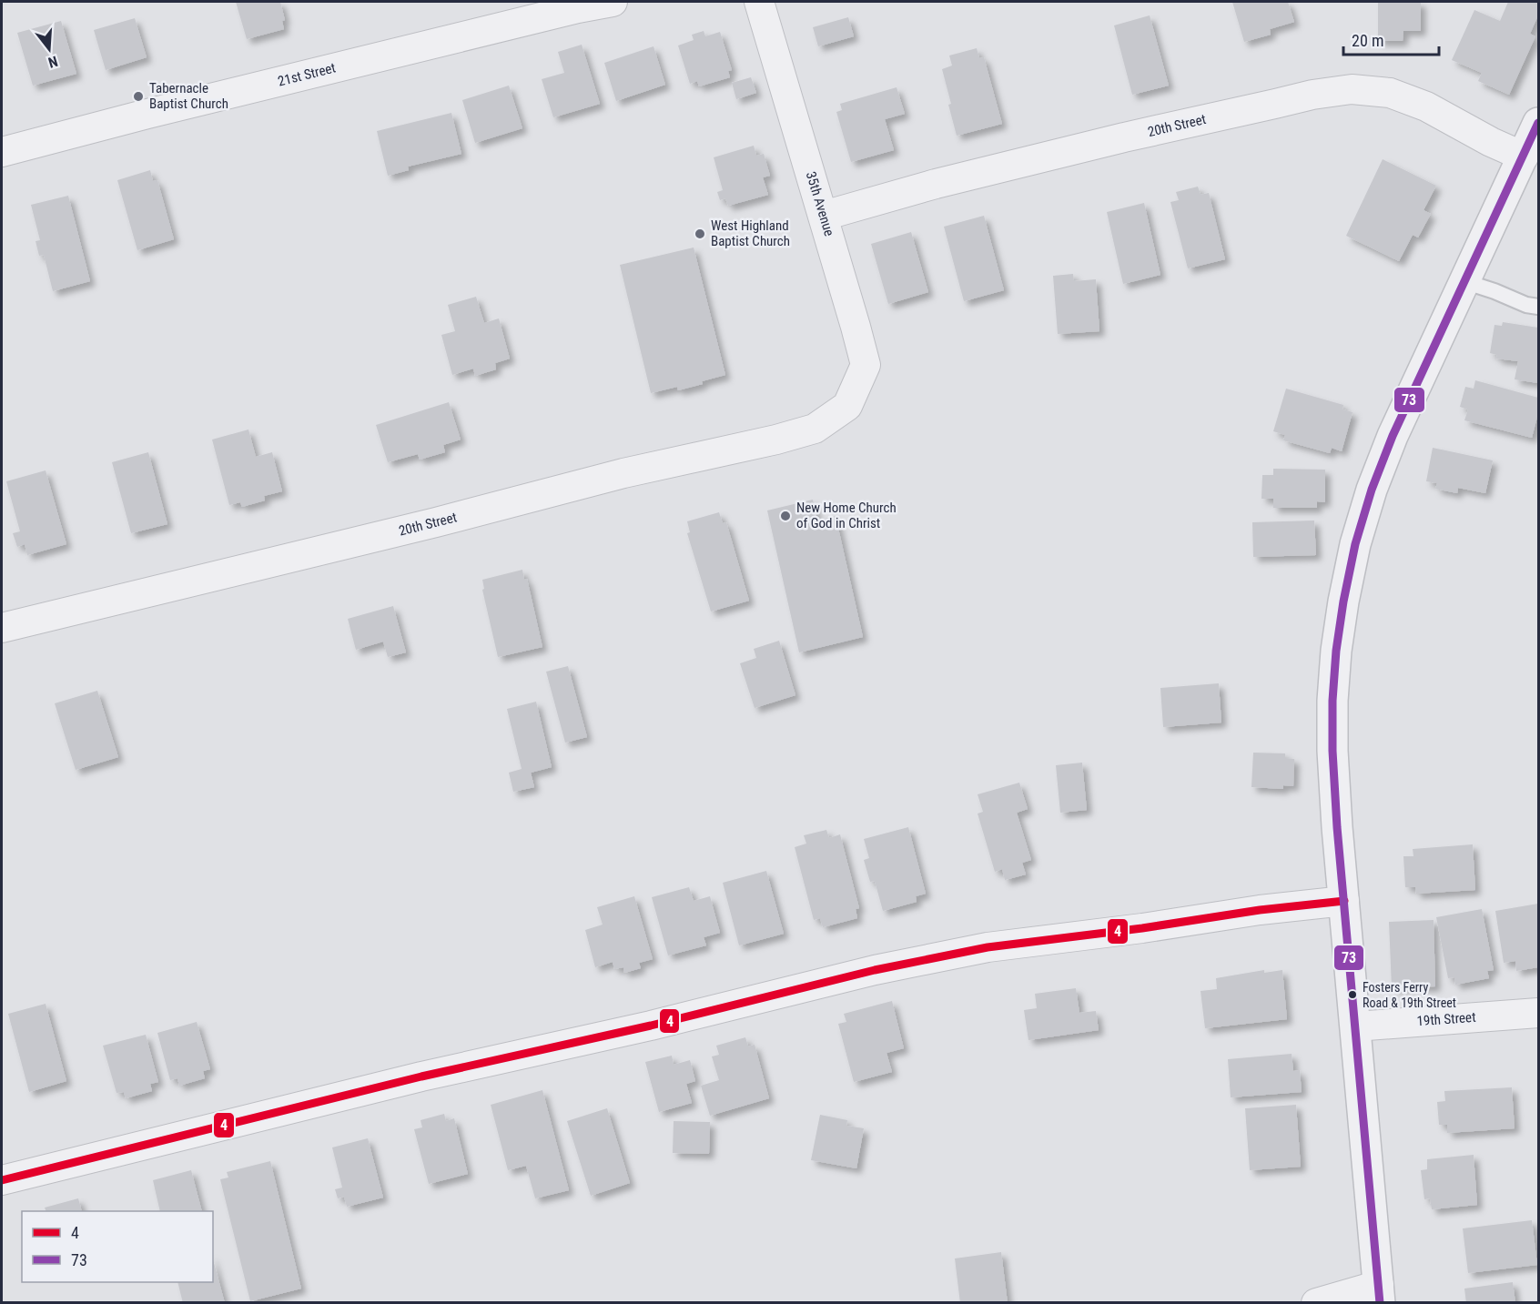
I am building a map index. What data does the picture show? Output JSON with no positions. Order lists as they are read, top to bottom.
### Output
{
  "streets": {
    "street": [
      "21st Street",
      "20th Street",
      "35th Avenue",
      "19th Street"
    ]
  },
  "crossings": [
    ["20th Street", "35th Avenue"]
  ],
  "places": [
    "Tabernacle Baptist Church",
    "West Highland Baptist Church",
    "New Home Church of God in Christ",
    "Fosters Ferry Road & 19th Street"
  ],
  "lines": ["transit line 73", "transit line 4"],
  "legend": ["4", "73"],
  "scale_bar": "20 m",
  "north": "bottom"
}
